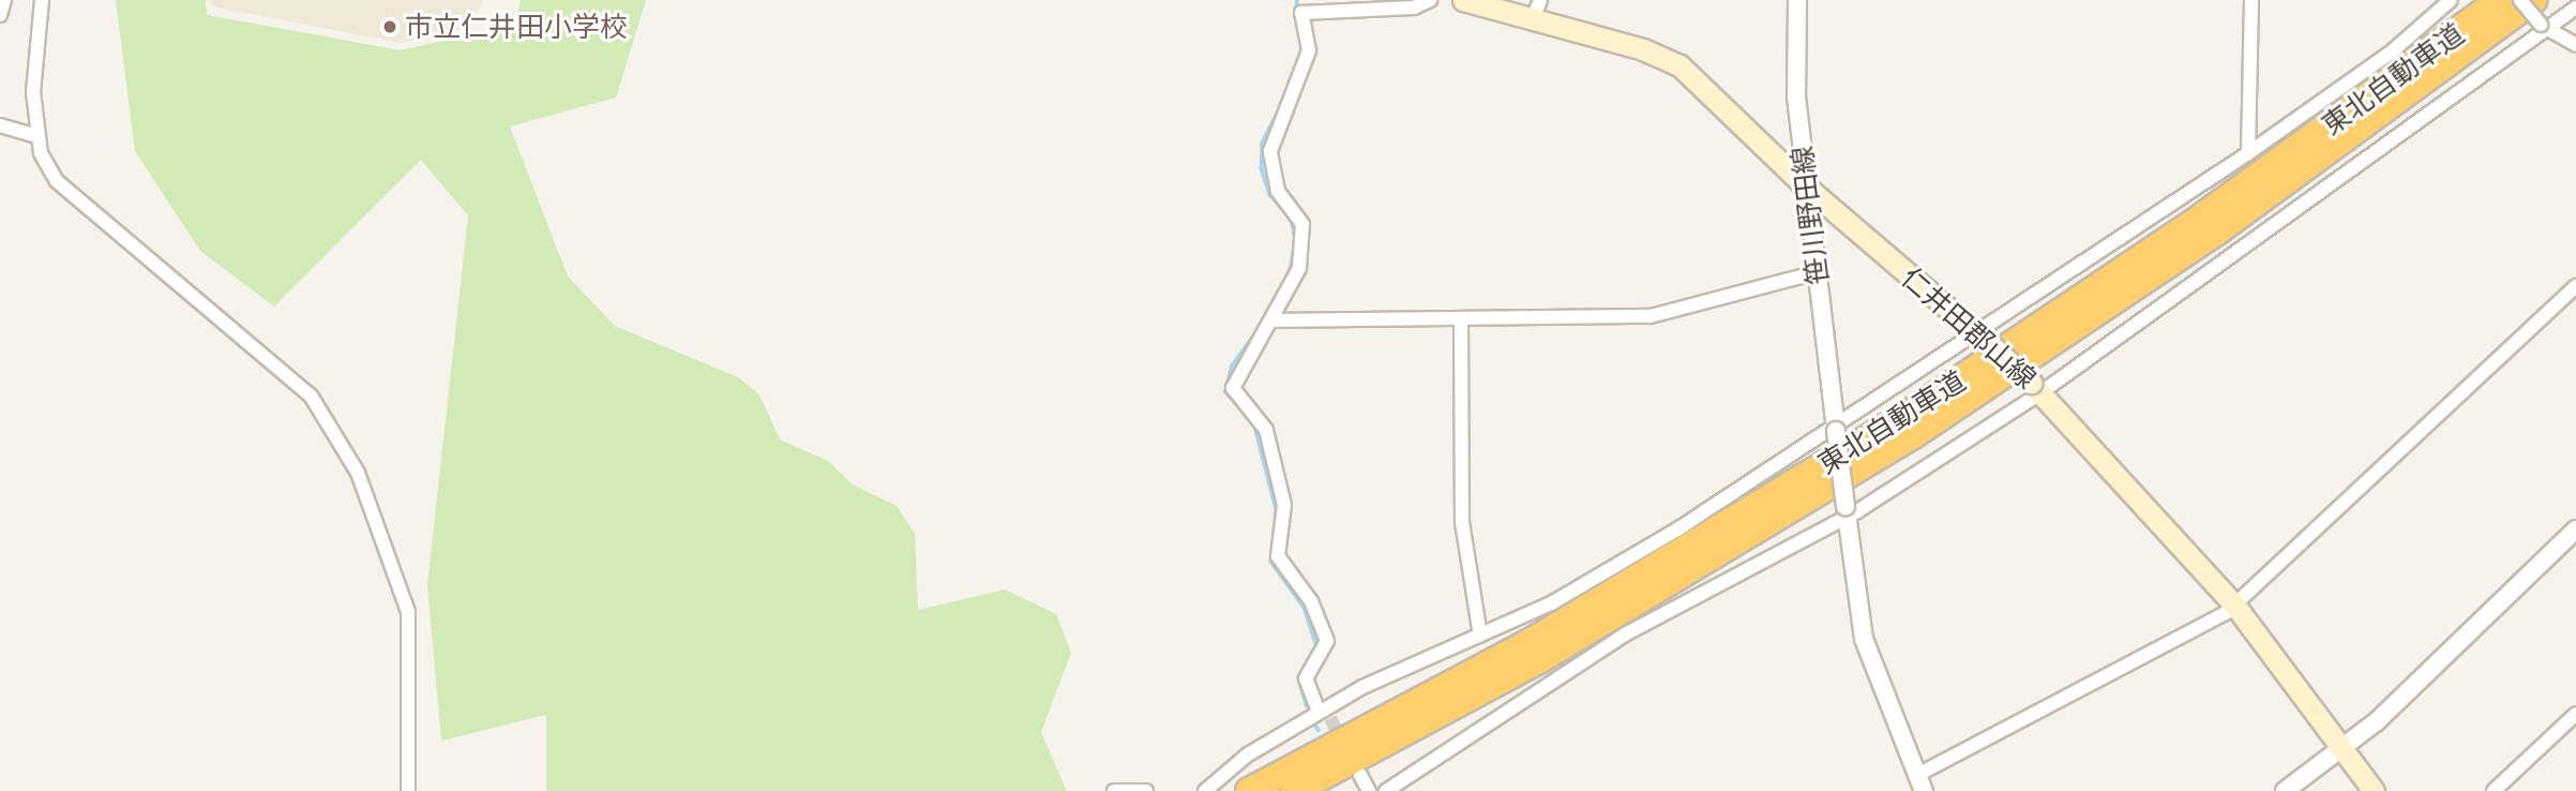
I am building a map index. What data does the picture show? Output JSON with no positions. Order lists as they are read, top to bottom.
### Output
{
  "streets": {
    "highway": ["東北自動車道"],
    "main road": ["仁井田郡山線"],
    "street": ["笹川野田線"]
  },
  "crossings": [
    ["笹川野田線", "仁井田郡山線"]
  ],
  "places": ["市立仁井田小学校"]
}
